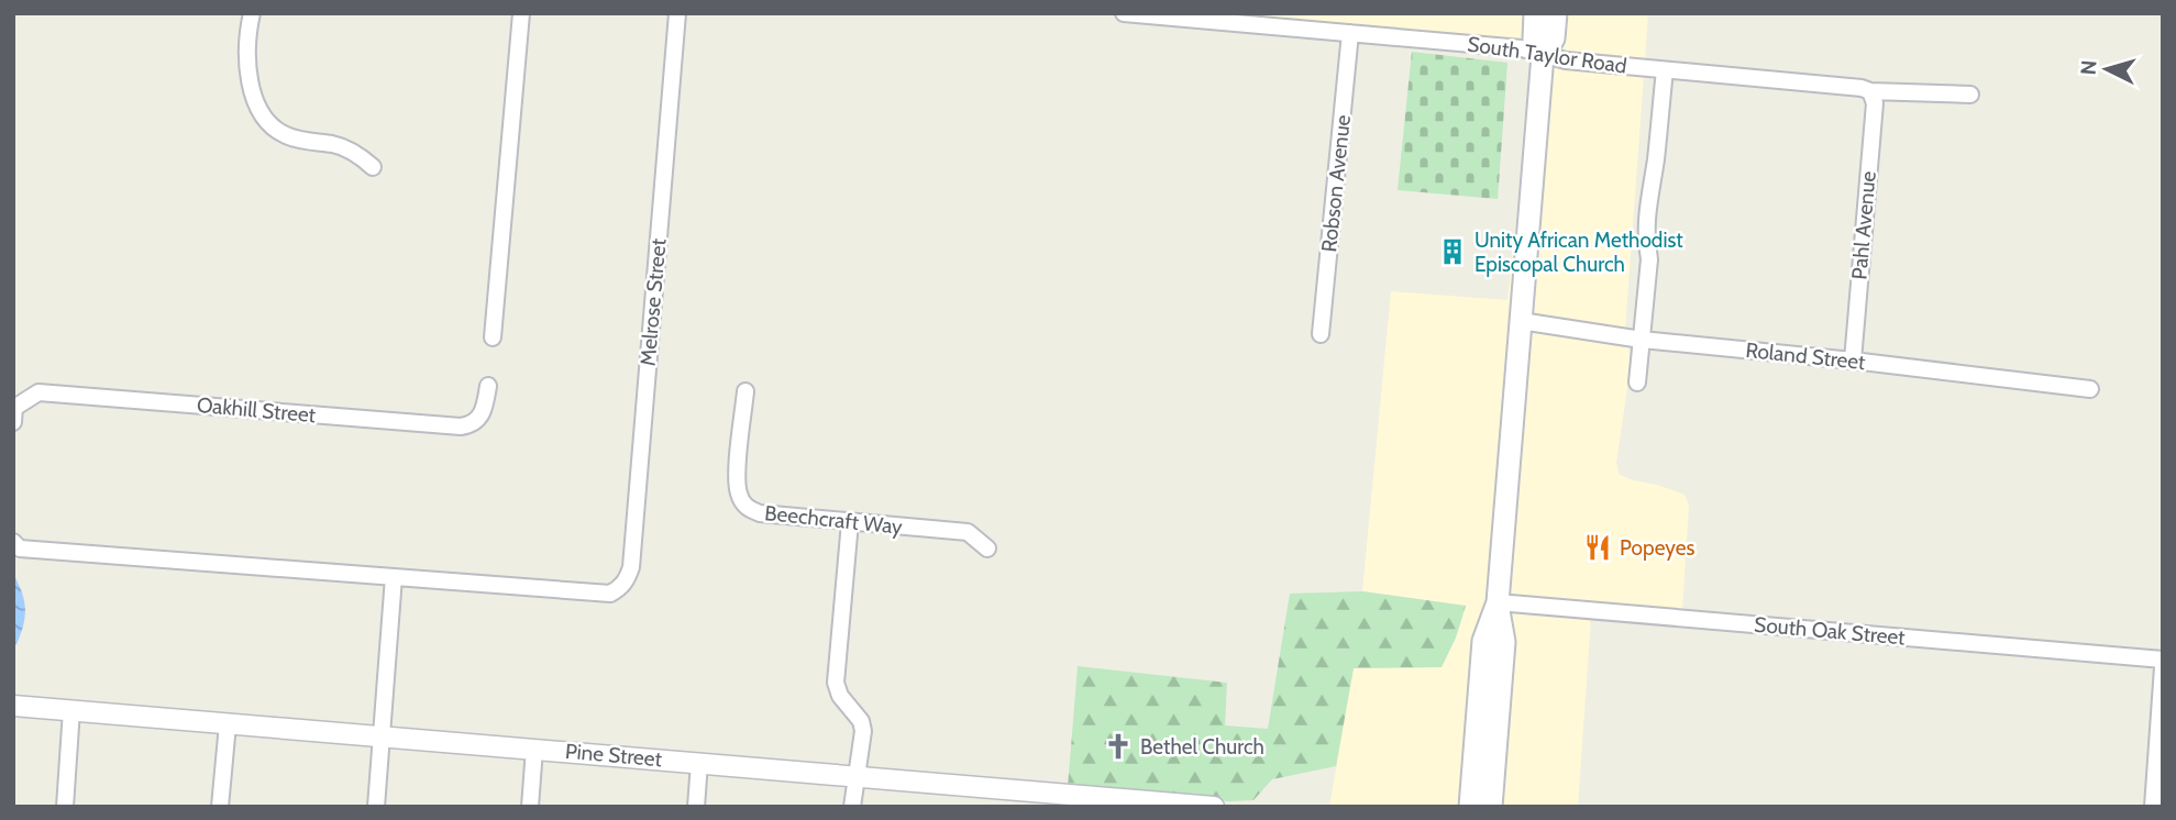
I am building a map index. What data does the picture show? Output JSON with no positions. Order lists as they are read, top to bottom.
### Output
{
  "streets": {
    "street": [
      "South Taylor Road",
      "Robson Avenue",
      "Pahl Avenue",
      "Melrose Street",
      "Roland Street",
      "Oakhill Street",
      "Beechcraft Way",
      "South Oak Street",
      "Pine Street"
    ]
  },
  "crossings": [
    ["South Taylor Road", "Robson Avenue"],
    ["South Taylor Road", "Pahl Avenue"],
    ["Pahl Avenue", "Roland Street"]
  ],
  "places": {
    "building": ["Unity African Methodist Episcopal Church"],
    "restaurant": ["Popeyes"],
    "church": ["Bethel Church"]
  },
  "north": "left"
}
